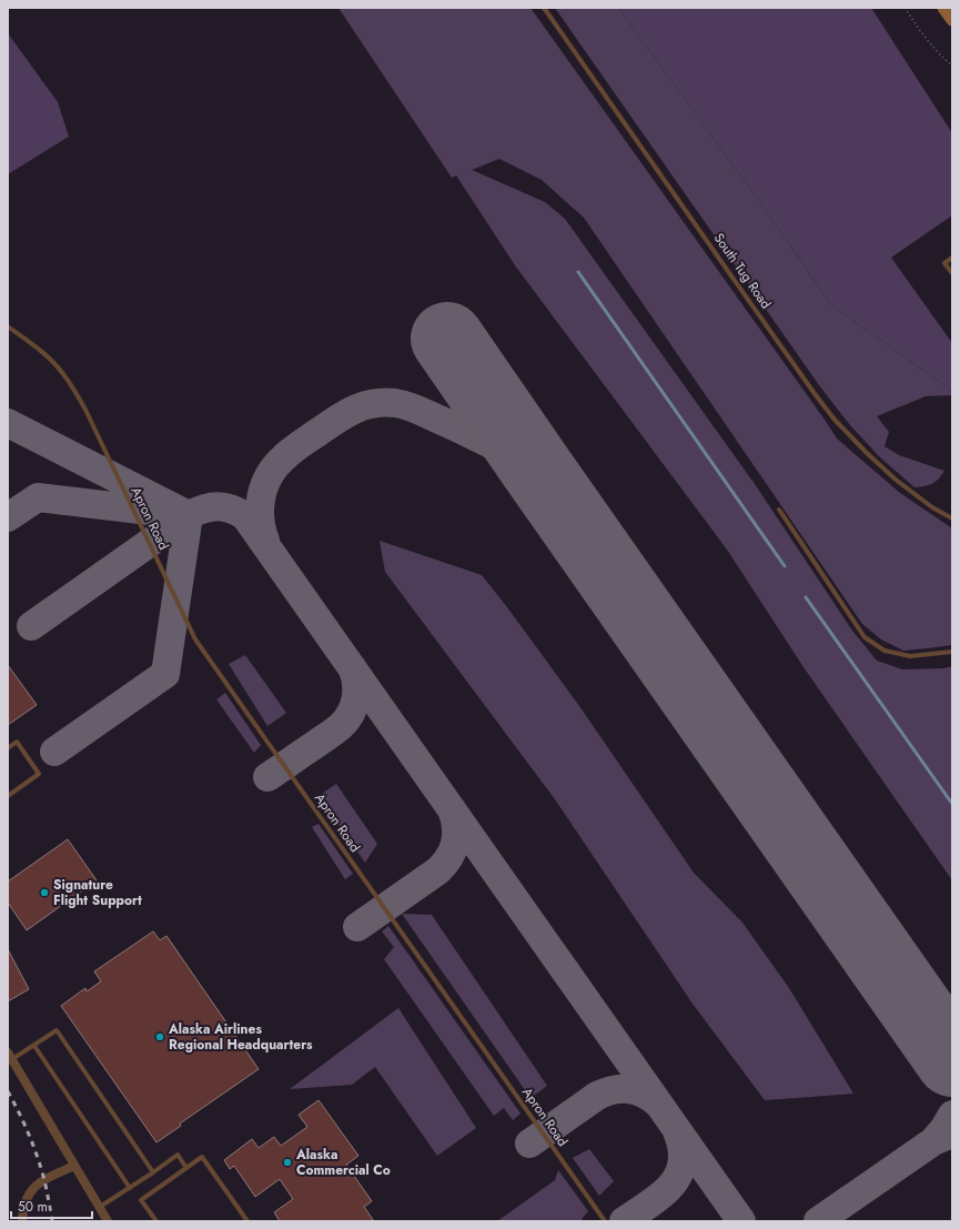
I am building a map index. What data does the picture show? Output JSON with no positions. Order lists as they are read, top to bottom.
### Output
{
  "streets": {
    "lane": ["South Tug Road", "Apron Road"]
  },
  "places": ["Signature Flight Support", "Alaska Airlines Regional Headquarters", "Alaska Commercial Co"],
  "scale_bar": "50 m"
}
